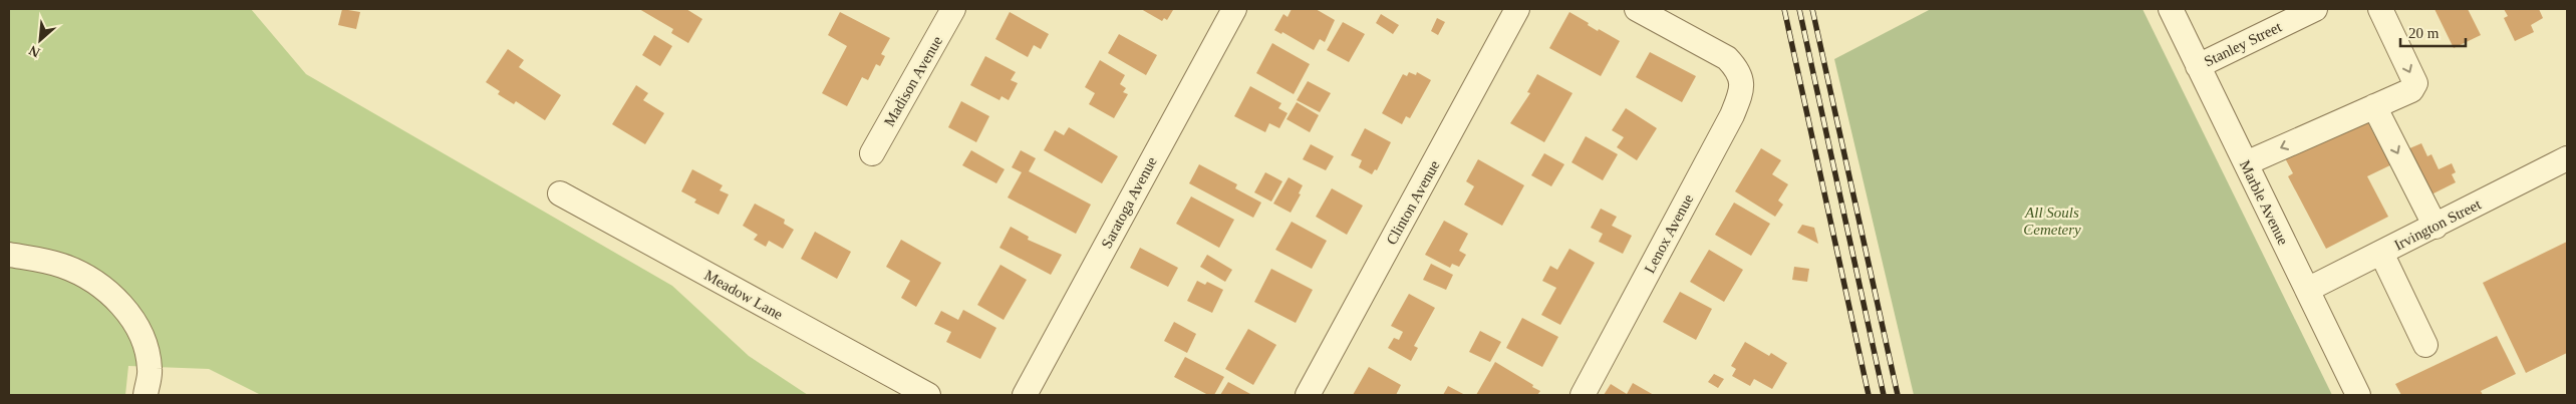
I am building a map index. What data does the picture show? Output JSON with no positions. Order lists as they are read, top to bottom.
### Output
{
  "streets": {
    "street": [
      "Stanley Street",
      "Madison Avenue",
      "Saratoga Avenue",
      "Clinton Avenue",
      "Marble Avenue",
      "Irvington Street",
      "Lenox Avenue",
      "Meadow Lane"
    ]
  },
  "crossings": [
    ["Stanley Street", "Marble Avenue"],
    ["Marble Avenue", "Irvington Street"]
  ],
  "parks": ["All Souls Cemetery"],
  "scale_bar": "20 m",
  "north": "bottom left"
}
